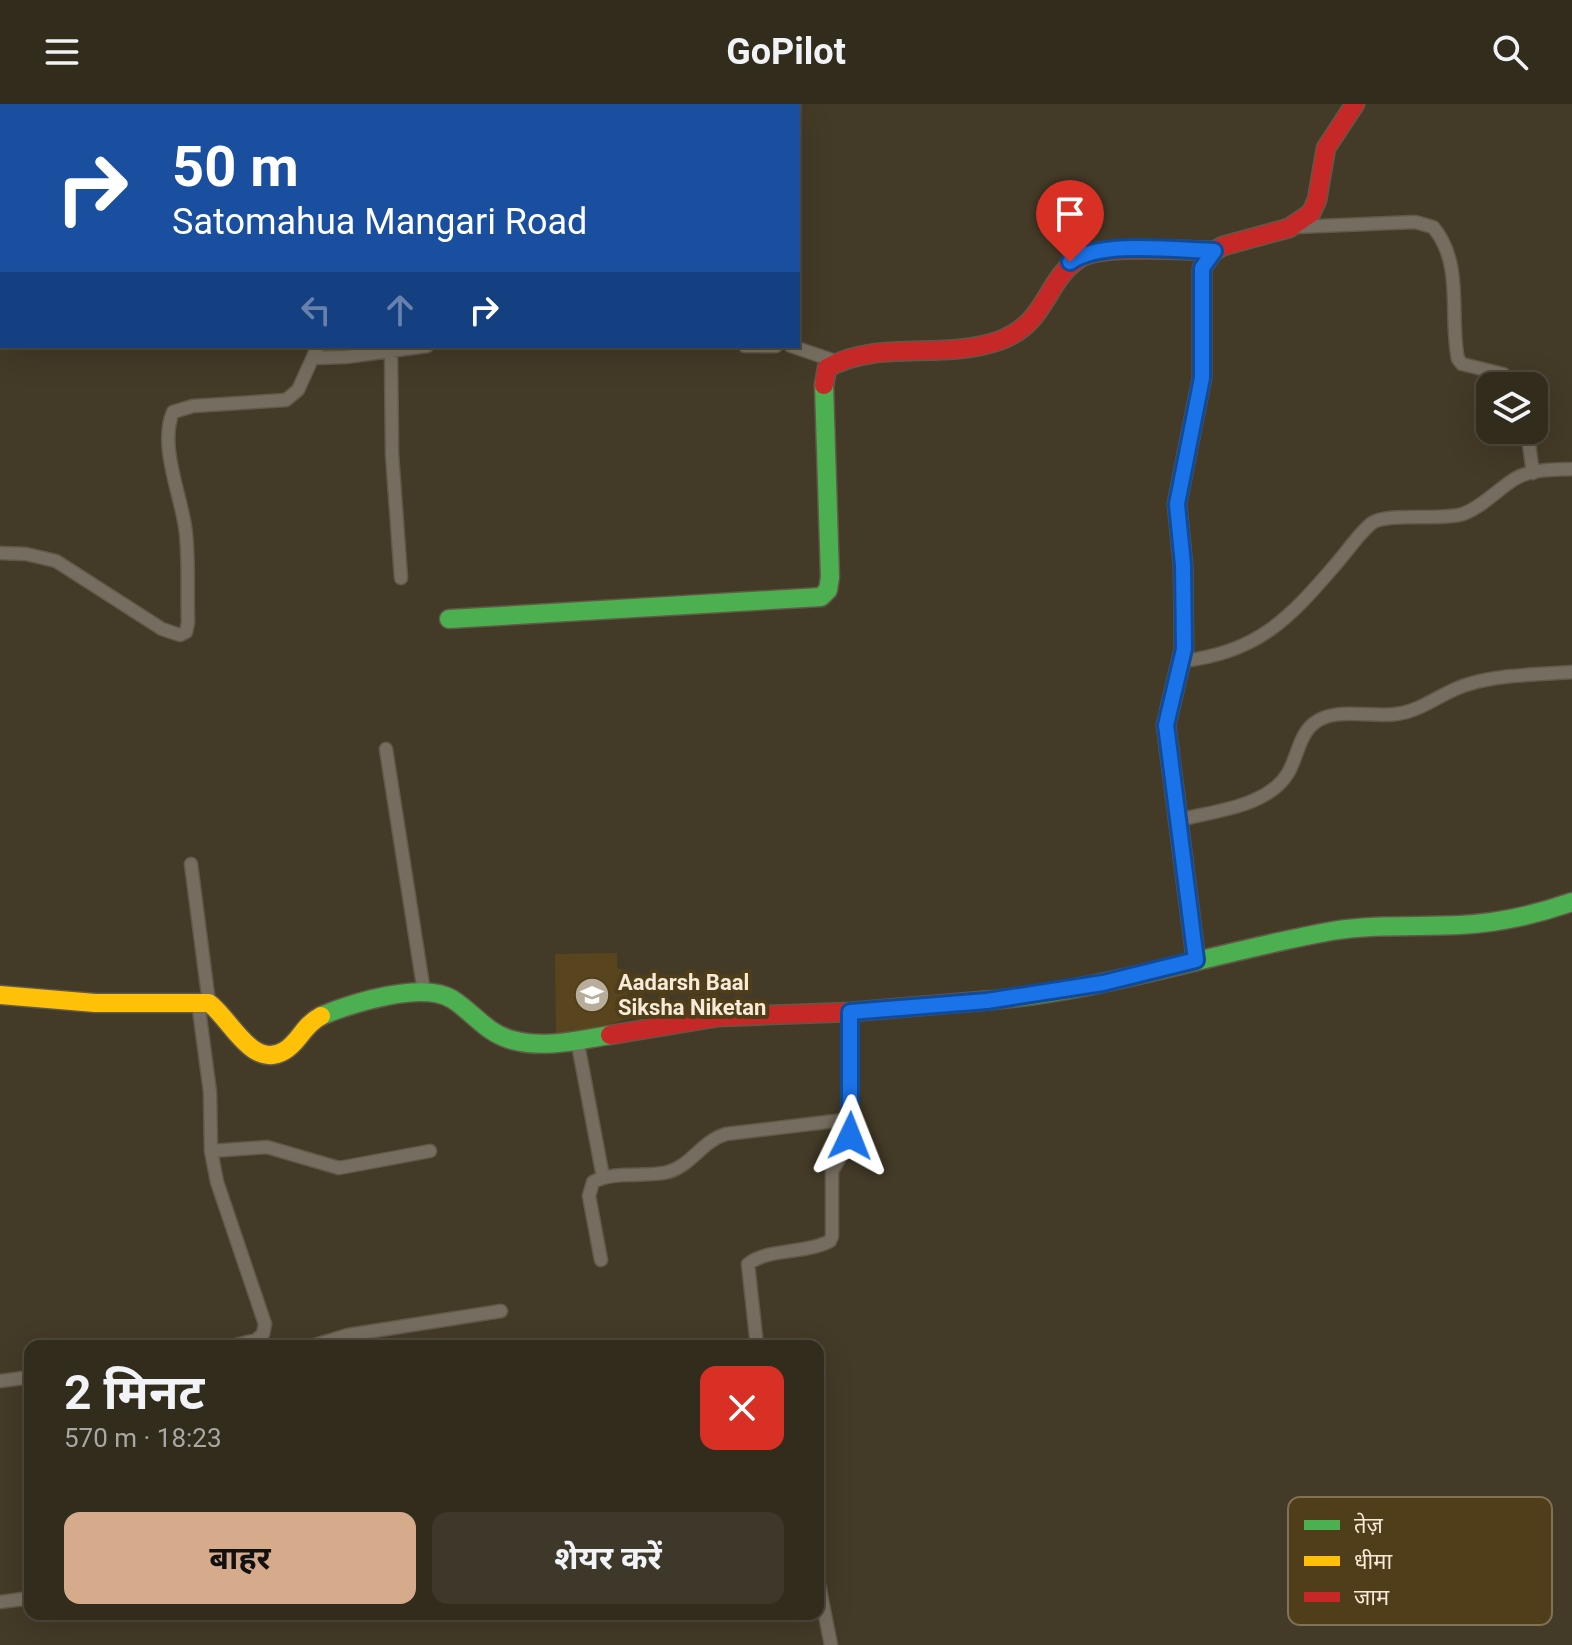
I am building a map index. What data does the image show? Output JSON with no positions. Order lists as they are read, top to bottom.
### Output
{
  "places": {
    "school or university": ["Aadarsh Baal Siksha Niketan"]
  },
  "legend": ["तेज़", "धीमा", "जाम"],
  "page": {
    "header": "GoPilot",
    "turn": ["50 m", "Satomahua Mangari Road"],
    "heading": ["2 मिनट", "570 m · 18:23"],
    "buttons": ["बाहर", "शेयर करें"]
  }
}
